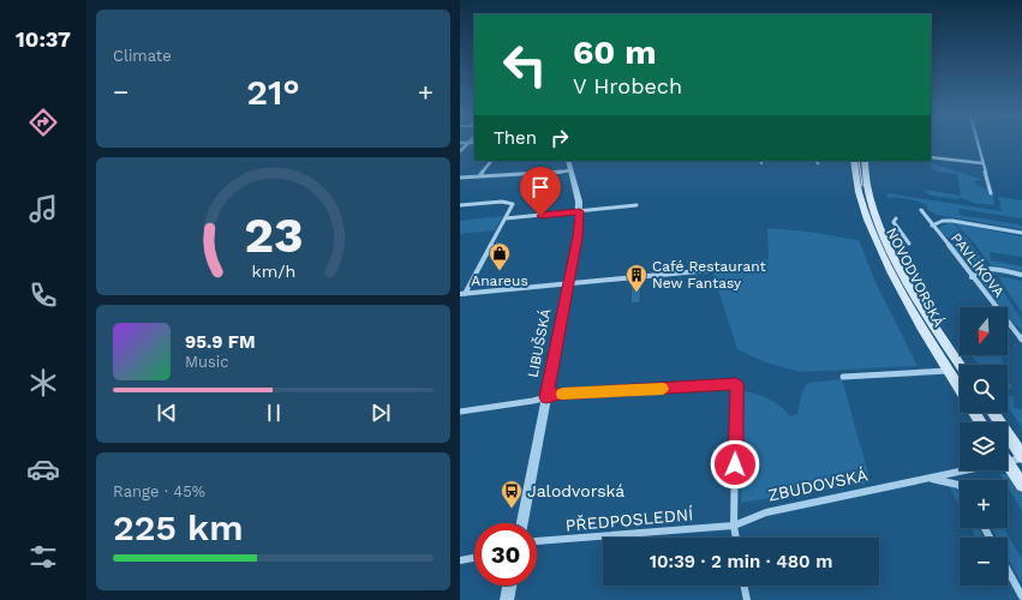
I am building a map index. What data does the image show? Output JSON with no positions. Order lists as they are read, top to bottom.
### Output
{
  "streets": {
    "main road": ["NOVODVORSKÁ"],
    "street": [
      "PAVLÍKOVA",
      "LIBUŠSKÁ",
      "ZBUDOVSKÁ",
      "PŘEDPOSLEDNÍ"
    ]
  },
  "crossings": [
    ["ZBUDOVSKÁ", "PŘEDPOSLEDNÍ"]
  ],
  "places": {
    "shop": ["Anareus"],
    "building": ["Café Restaurant New Fantasy"],
    "bus stop": ["Jalodvorská"]
  },
  "north": "bottom",
  "page": {
    "tabs": "10:37",
    "tile": [
      "Climate",
      ["Range · 45%", "225 km"]
    ],
    "turn": ["60 m", "V Hrobech"],
    "heat": ["−", "21°", "+"],
    "then": "Then",
    "map_buttons": ["+", "−"],
    "song": ["95.9 FM", "Music"],
    "limit": "30",
    "trip": "10:39 · 2 min · 480 m",
    "gauge": ["23", "km/h"]
  }
}
